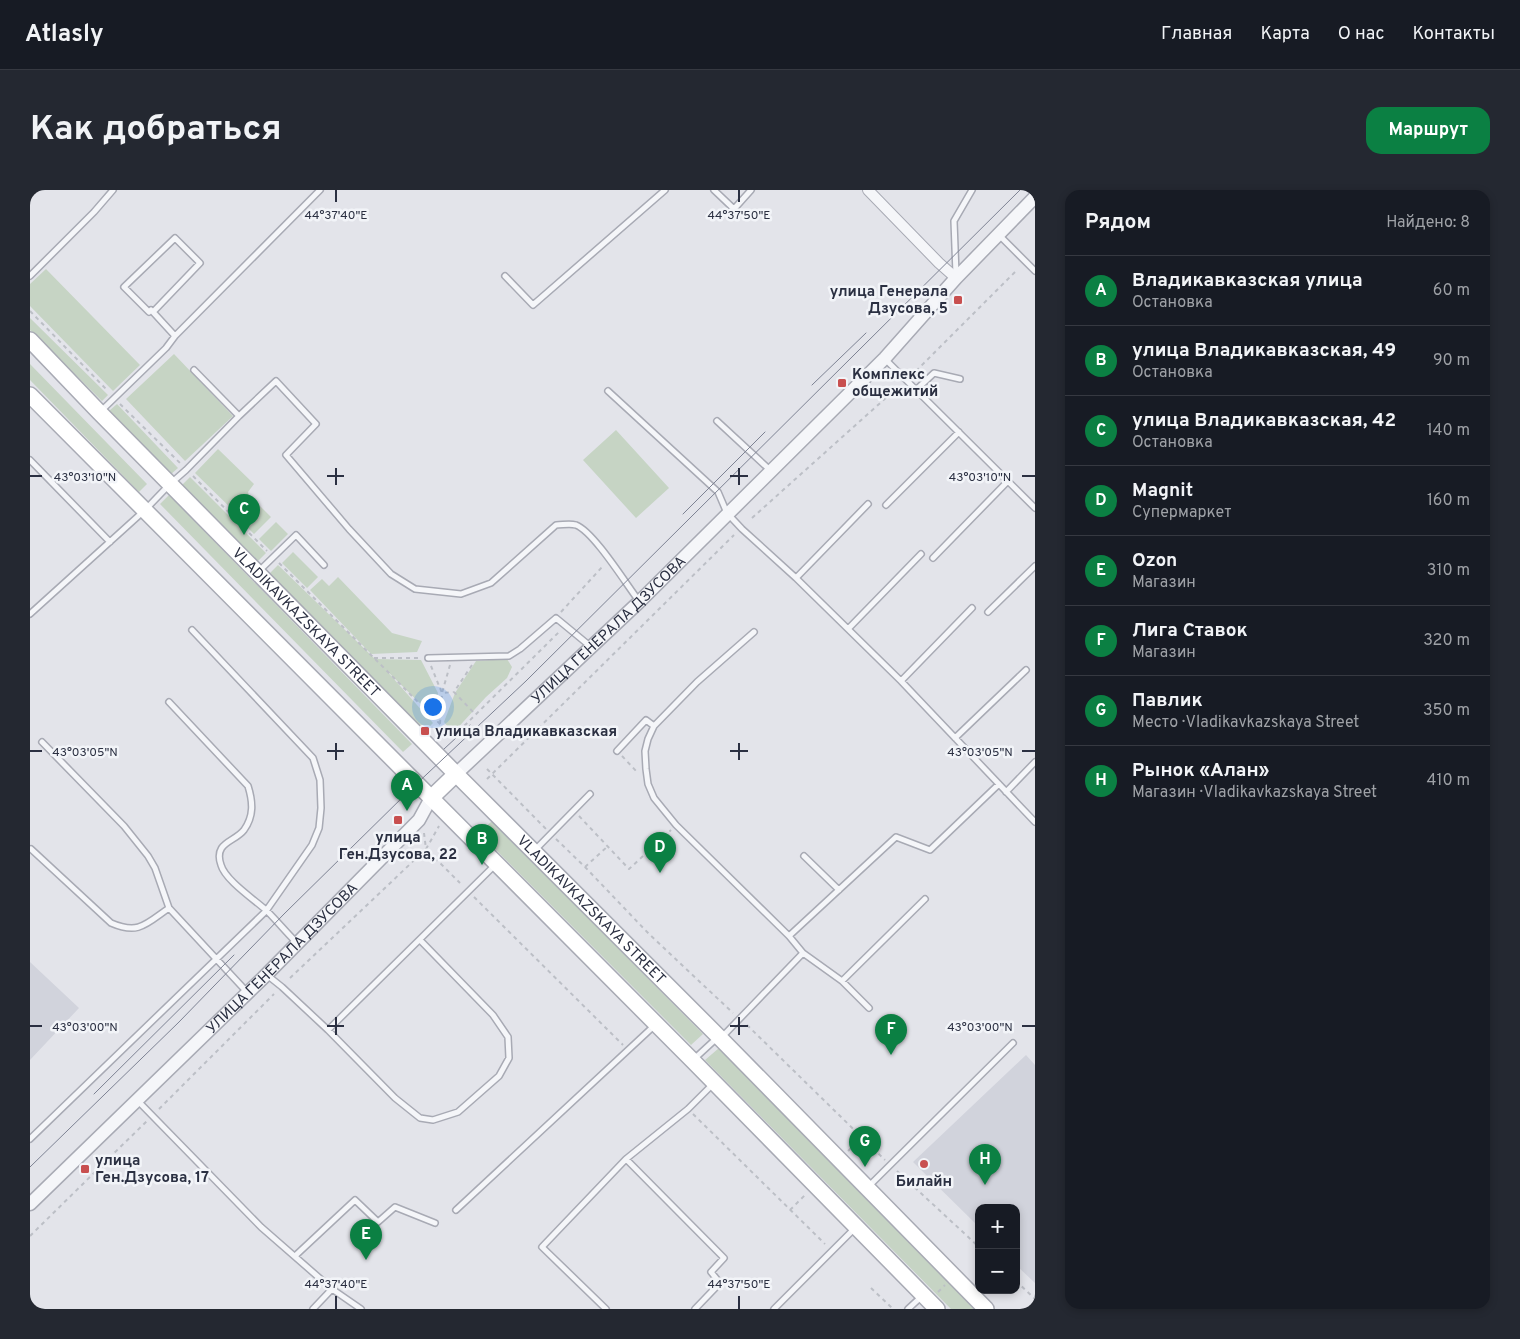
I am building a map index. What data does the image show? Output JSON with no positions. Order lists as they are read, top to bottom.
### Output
{
  "streets": {
    "main road": ["VLADIKAVKAZSKAYA STREET", "УЛИЦА ГЕНЕРАЛА ДЗУСОВА"]
  },
  "crossings": [
    ["VLADIKAVKAZSKAYA STREET", "УЛИЦА ГЕНЕРАЛА ДЗУСОВА"]
  ],
  "places": {
    "transit": [
      "улица Генерала Дзусова, 5",
      "Комплекс общежитий",
      "улица Владикавказская",
      "улица Ген.Дзусова, 22",
      "улица Ген.Дзусова, 17"
    ],
    "other": ["Билайн"]
  },
  "page": {
    "header": "Atlasly",
    "nav": [
      "Главная",
      "Карта",
      "О нас",
      "Контакты"
    ],
    "buttons": "Маршрут",
    "title": "Как добраться",
    "heading": ["Рядом", "Найдено: 8"],
    "list": [
      {
        "mark": "A",
        "name": "Владикавказская улица",
        "note": "Остановка",
        "value": "60 m"
      },
      {
        "mark": "B",
        "name": "улица Владикавказская, 49",
        "note": "Остановка",
        "value": "90 m"
      },
      {
        "mark": "C",
        "name": "улица Владикавказская, 42",
        "note": "Остановка",
        "value": "140 m"
      },
      {
        "mark": "D",
        "name": "Magnit",
        "note": "Супермаркет",
        "value": "160 m"
      },
      {
        "mark": "E",
        "name": "Ozon",
        "note": "Магазин",
        "value": "310 m"
      },
      {
        "mark": "F",
        "name": "Лига Ставок",
        "note": "Магазин",
        "value": "320 m"
      },
      {
        "mark": "G",
        "name": "Павлик",
        "note": "Место · Vladikavkazskaya Street",
        "value": "350 m"
      },
      {
        "mark": "H",
        "name": "Рынок «Алан»",
        "note": "Магазин · Vladikavkazskaya Street",
        "value": "410 m"
      }
    ],
    "pins": [
      "C",
      "A",
      "B",
      "D",
      "F",
      "G",
      "H",
      "E"
    ],
    "map_buttons": ["+", "−"]
  },
  "coordinates": [
    "44°37'40\"E",
    "44°37'50\"E",
    "43°03'10\"N",
    "43°03'05\"N",
    "43°03'00\"N"
  ]
}
